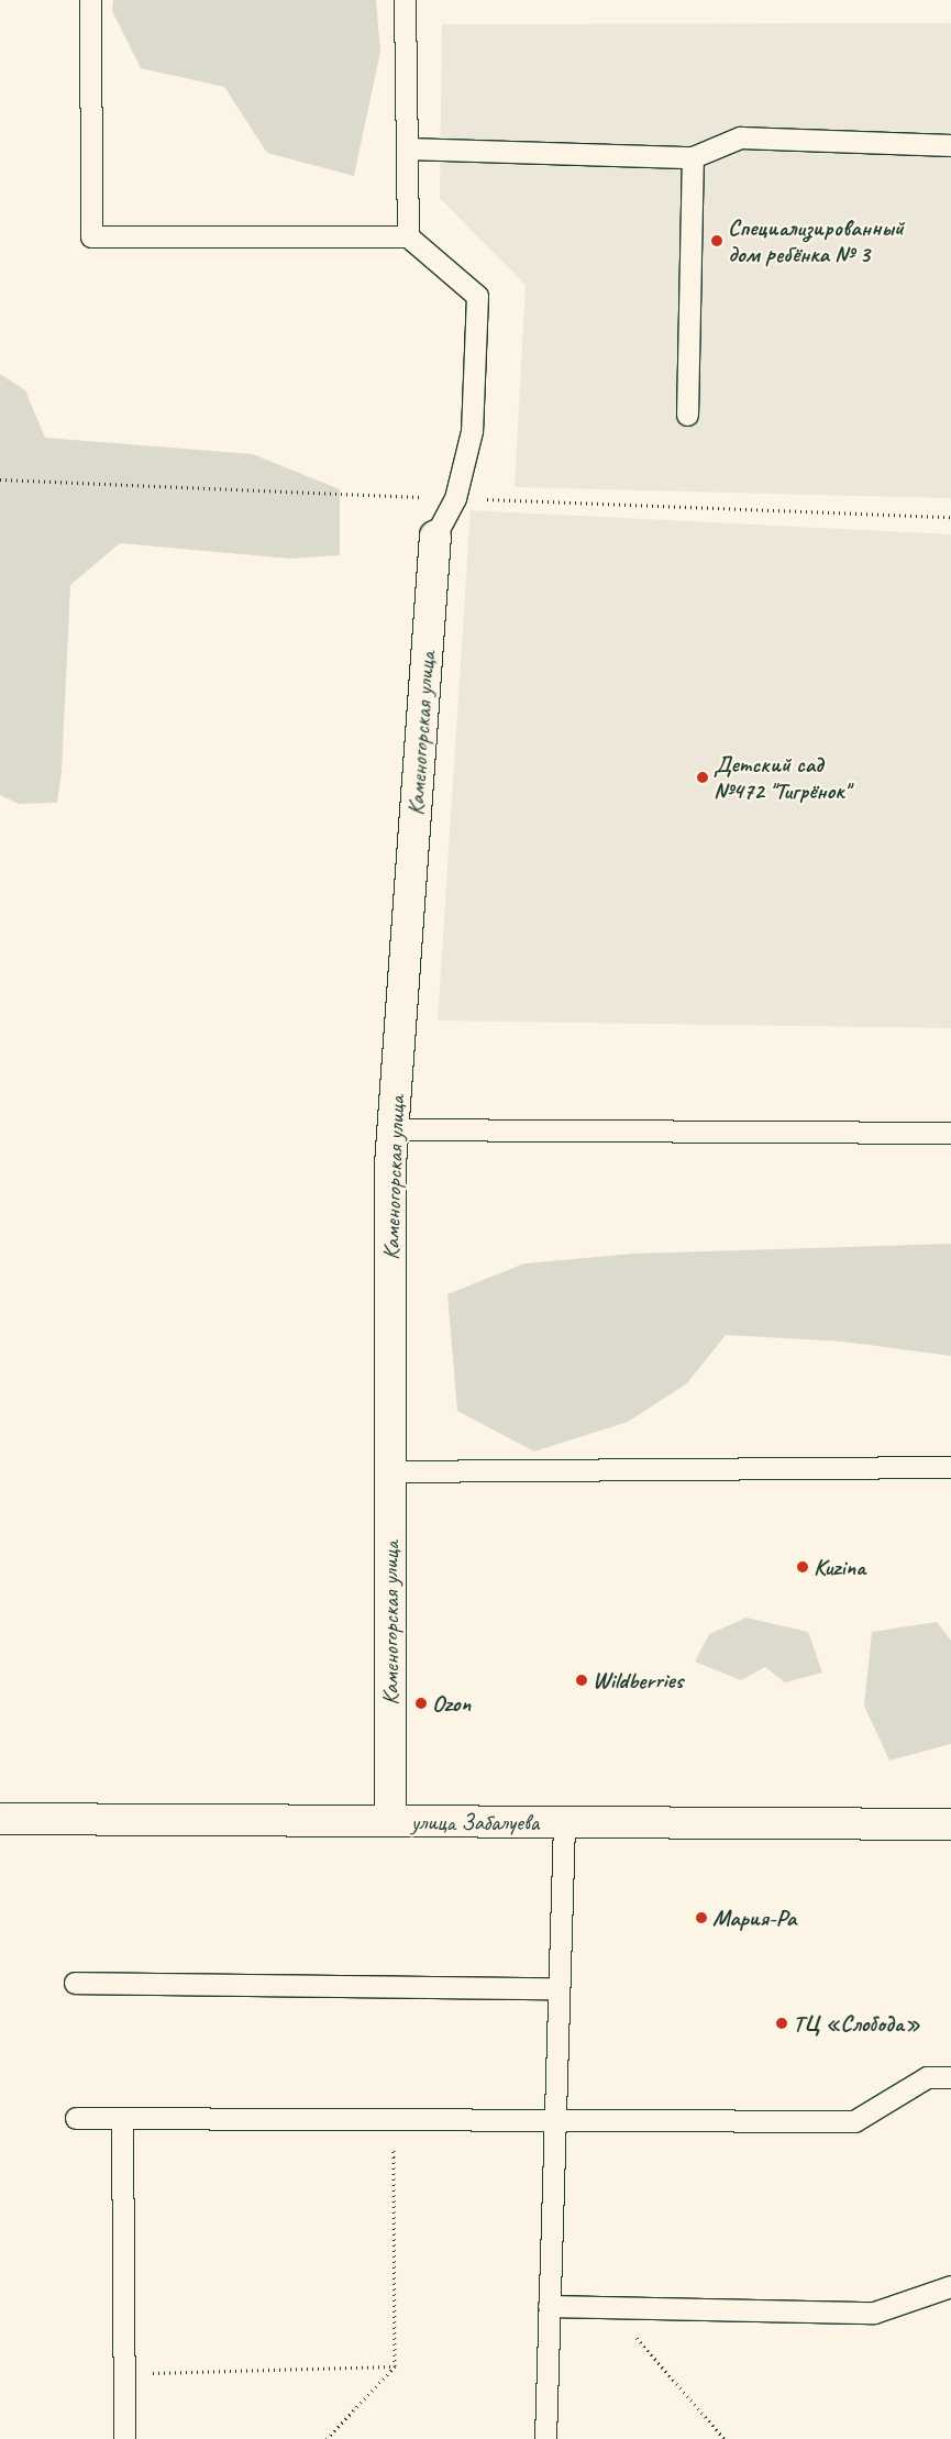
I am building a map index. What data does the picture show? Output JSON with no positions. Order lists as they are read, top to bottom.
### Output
{
  "streets": {
    "street": ["Каменогорская улица", "улица Забалуева"]
  },
  "crossings": [
    ["Каменогорская улица", "улица Забалуева"]
  ],
  "places": [
    "Специализированный дом ребёнка № 3",
    "Детский сад №472 \"Тигрёнок\"",
    "Kuzina",
    "Wildberries",
    "Ozon",
    "Мария-Ра",
    "ТЦ «Слобода»"
  ]
}
